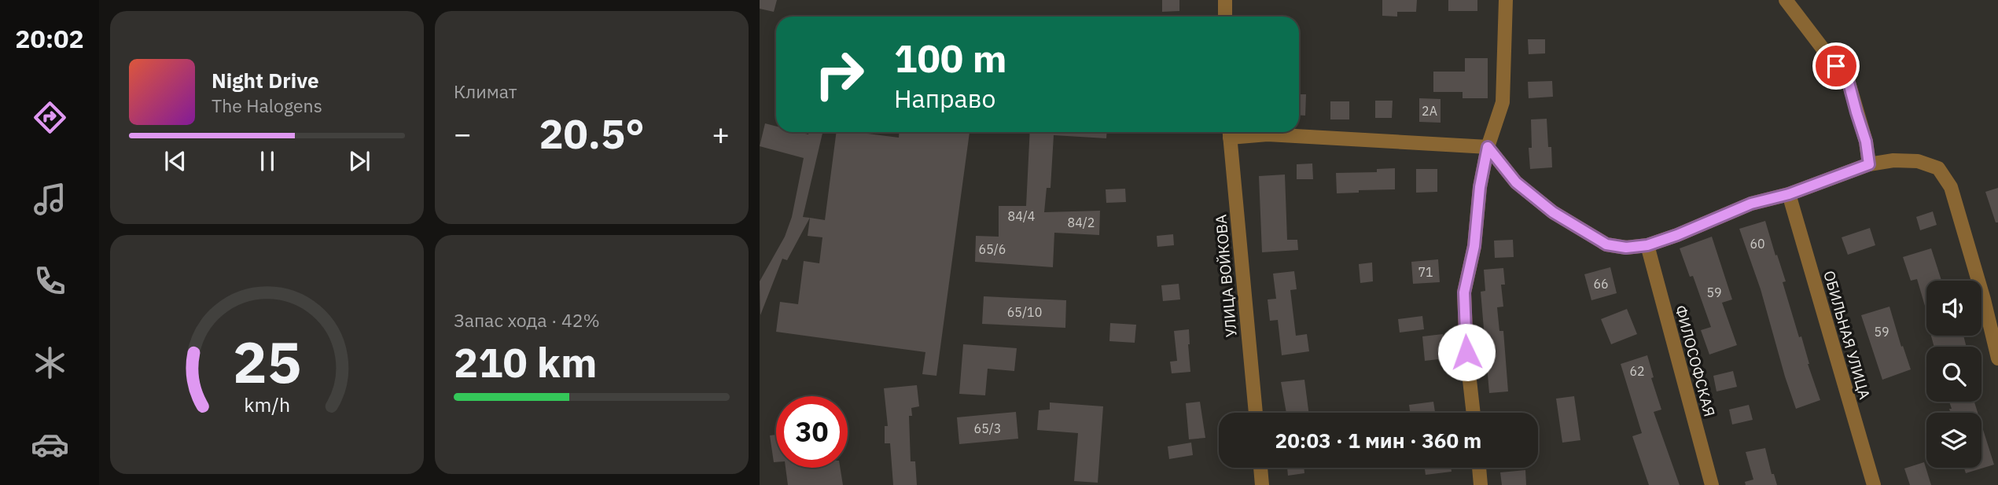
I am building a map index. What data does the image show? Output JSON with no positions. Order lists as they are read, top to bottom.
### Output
{
  "streets": {
    "street": ["УЛИЦА ВОЙКОВА", "ОБИЛЬНАЯ УЛИЦА", "ФИЛОСОФСКАЯ"]
  },
  "house_numbers": [
    "2А",
    "84/4",
    "84/2",
    "60",
    "65/6",
    "71",
    "66",
    "59",
    "65/10",
    "59",
    "62",
    "65/3"
  ],
  "page": {
    "tabs": "20:02",
    "tile": [
      "Климат",
      ["Запас хода · 42%", "210 km"]
    ],
    "turn": ["100 m", "Направо"],
    "song": ["Night Drive", "The Halogens"],
    "heat": ["−", "20.5°", "+"],
    "limit": "30",
    "trip": "20:03 · 1 мин · 360 m",
    "gauge": ["25", "km/h"]
  }
}
